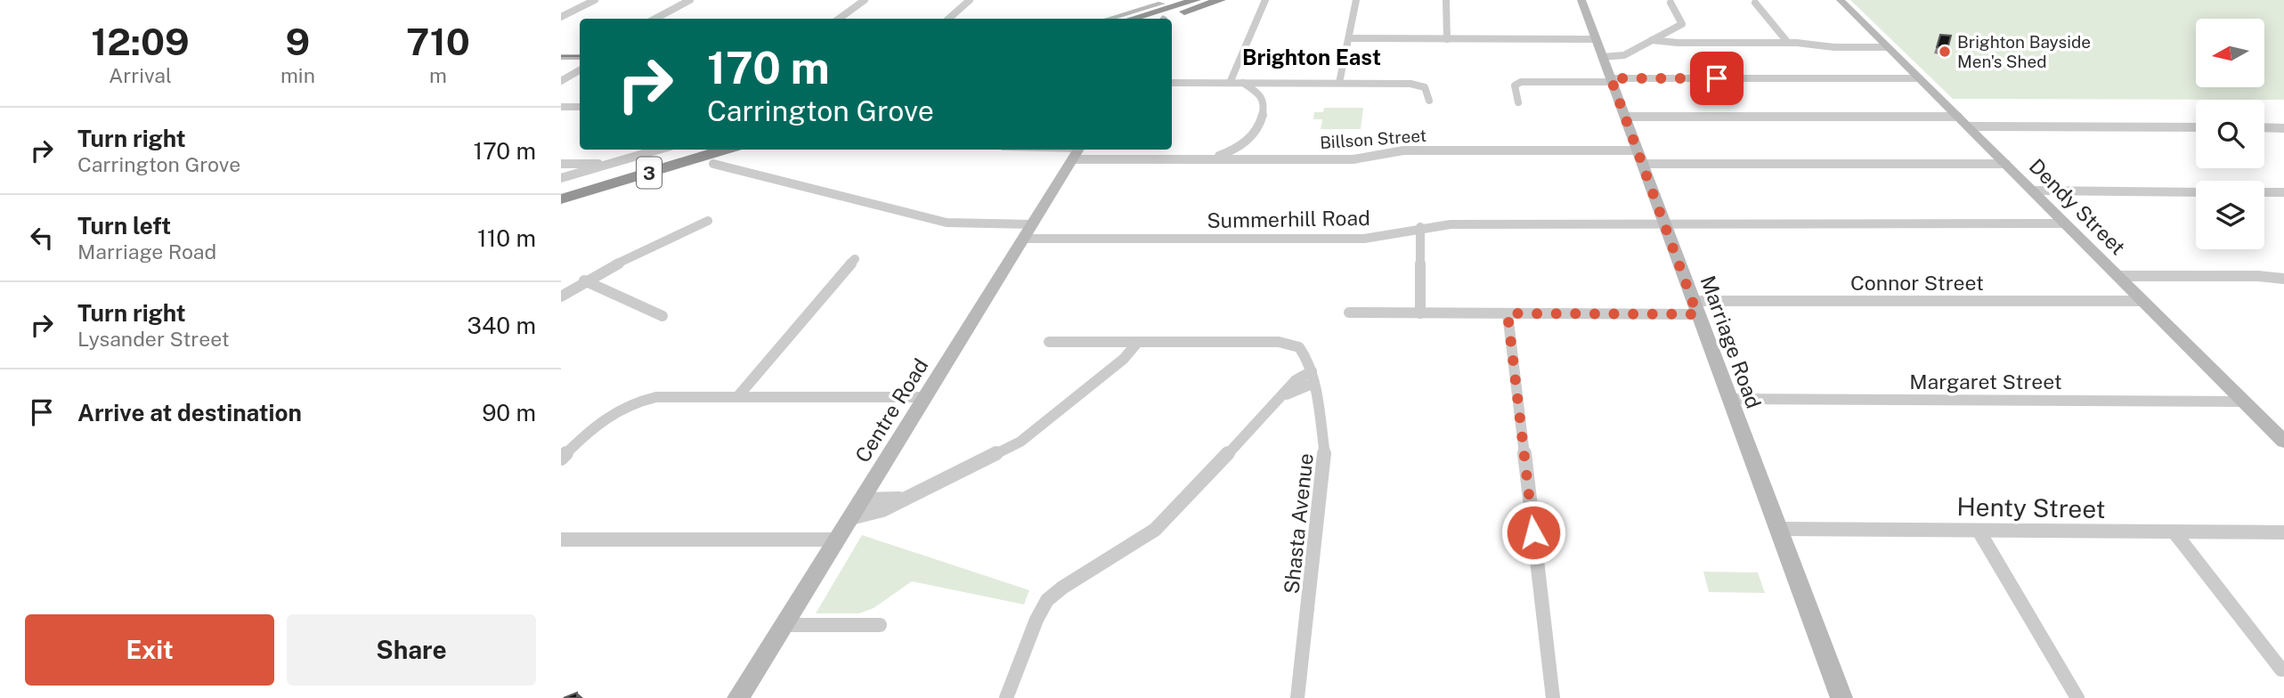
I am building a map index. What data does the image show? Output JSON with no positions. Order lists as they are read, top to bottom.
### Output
{
  "streets": {
    "highway": ["3"],
    "street": [
      "Billson Street",
      "Dendy Street",
      "Summerhill Road",
      "Connor Street",
      "Marriage Road",
      "Margaret Street",
      "Centre Road",
      "Henty Street",
      "Shasta Avenue"
    ]
  },
  "crossings": [
    ["Billson Street", "Marriage Road"],
    ["Billson Street", "Centre Road"],
    ["Dendy Street", "Summerhill Road"],
    ["Dendy Street", "Connor Street"],
    ["Dendy Street", "Margaret Street"],
    ["Summerhill Road", "Marriage Road"],
    ["Summerhill Road", "Centre Road"],
    ["Connor Street", "Marriage Road"],
    ["Marriage Road", "Margaret Street"],
    ["Marriage Road", "Henty Street"]
  ],
  "districts": ["Brighton East"],
  "places": ["Brighton Bayside Men's Shed"],
  "north": "left",
  "page": {
    "eta": [
      "12:09",
      "Arrival",
      "9",
      "min",
      "710",
      "m"
    ],
    "turn": ["170 m", "Carrington Grove"],
    "list": [
      {
        "name": "Turn right",
        "note": "Carrington Grove",
        "value": "170 m"
      },
      {
        "name": "Turn left",
        "note": "Marriage Road",
        "value": "110 m"
      },
      {
        "name": "Turn right",
        "note": "Lysander Street",
        "value": "340 m"
      },
      {
        "name": "Arrive at destination",
        "value": "90 m"
      }
    ],
    "buttons": ["Exit", "Share"]
  }
}
